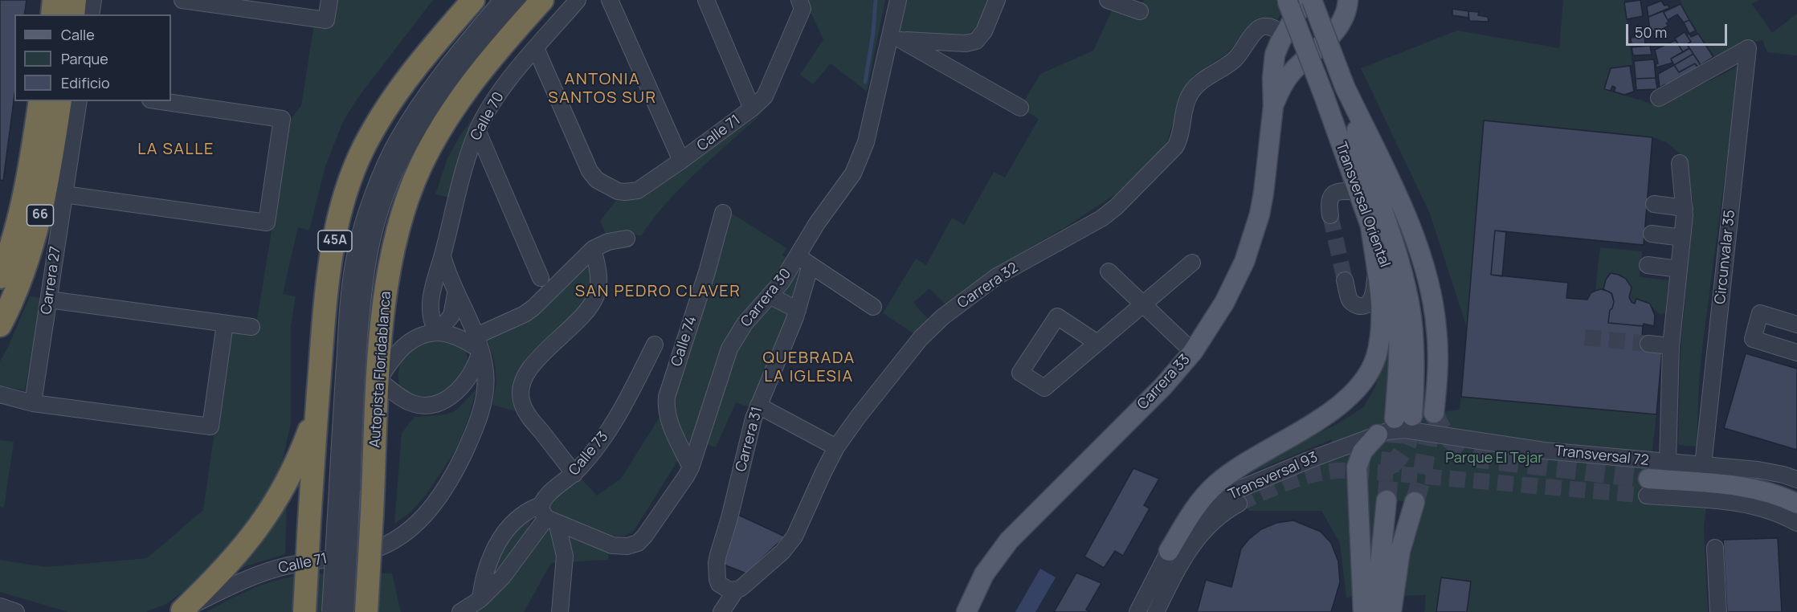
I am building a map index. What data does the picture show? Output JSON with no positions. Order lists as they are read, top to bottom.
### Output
{
  "streets": {
    "highway": ["66", "45A", "Autopista Floridablanca"],
    "main road": ["Transversal Oriental", "Carrera 33"],
    "street": [
      "Calle 70",
      "Calle 71",
      "Circunvalar 35",
      "Carrera 27",
      "Carrera 32",
      "Carrera 30",
      "Calle 74",
      "Carrera 31",
      "Calle 73",
      "Transversal 72",
      "Transversal 93"
    ]
  },
  "crossings": [
    ["Calle 70", "Calle 71"],
    ["Calle 70", "Autopista Floridablanca"],
    ["Calle 71", "Autopista Floridablanca"],
    ["Circunvalar 35", "Transversal 72"],
    ["Carrera 32", "Carrera 33"],
    ["Carrera 32", "Carrera 31"],
    ["Carrera 30", "Calle 74"],
    ["Carrera 30", "Carrera 31"],
    ["Carrera 30", "Calle 73"],
    ["Transversal 72", "Transversal 93"]
  ],
  "districts": [
    "ANTONIA SANTOS SUR",
    "LA SALLE",
    "SAN PEDRO CLAVER",
    "QUEBRADA LA IGLESIA"
  ],
  "parks": ["Parque El Tejar"],
  "legend": ["Calle", "Parque", "Edificio"],
  "scale_bar": "50 m"
}
